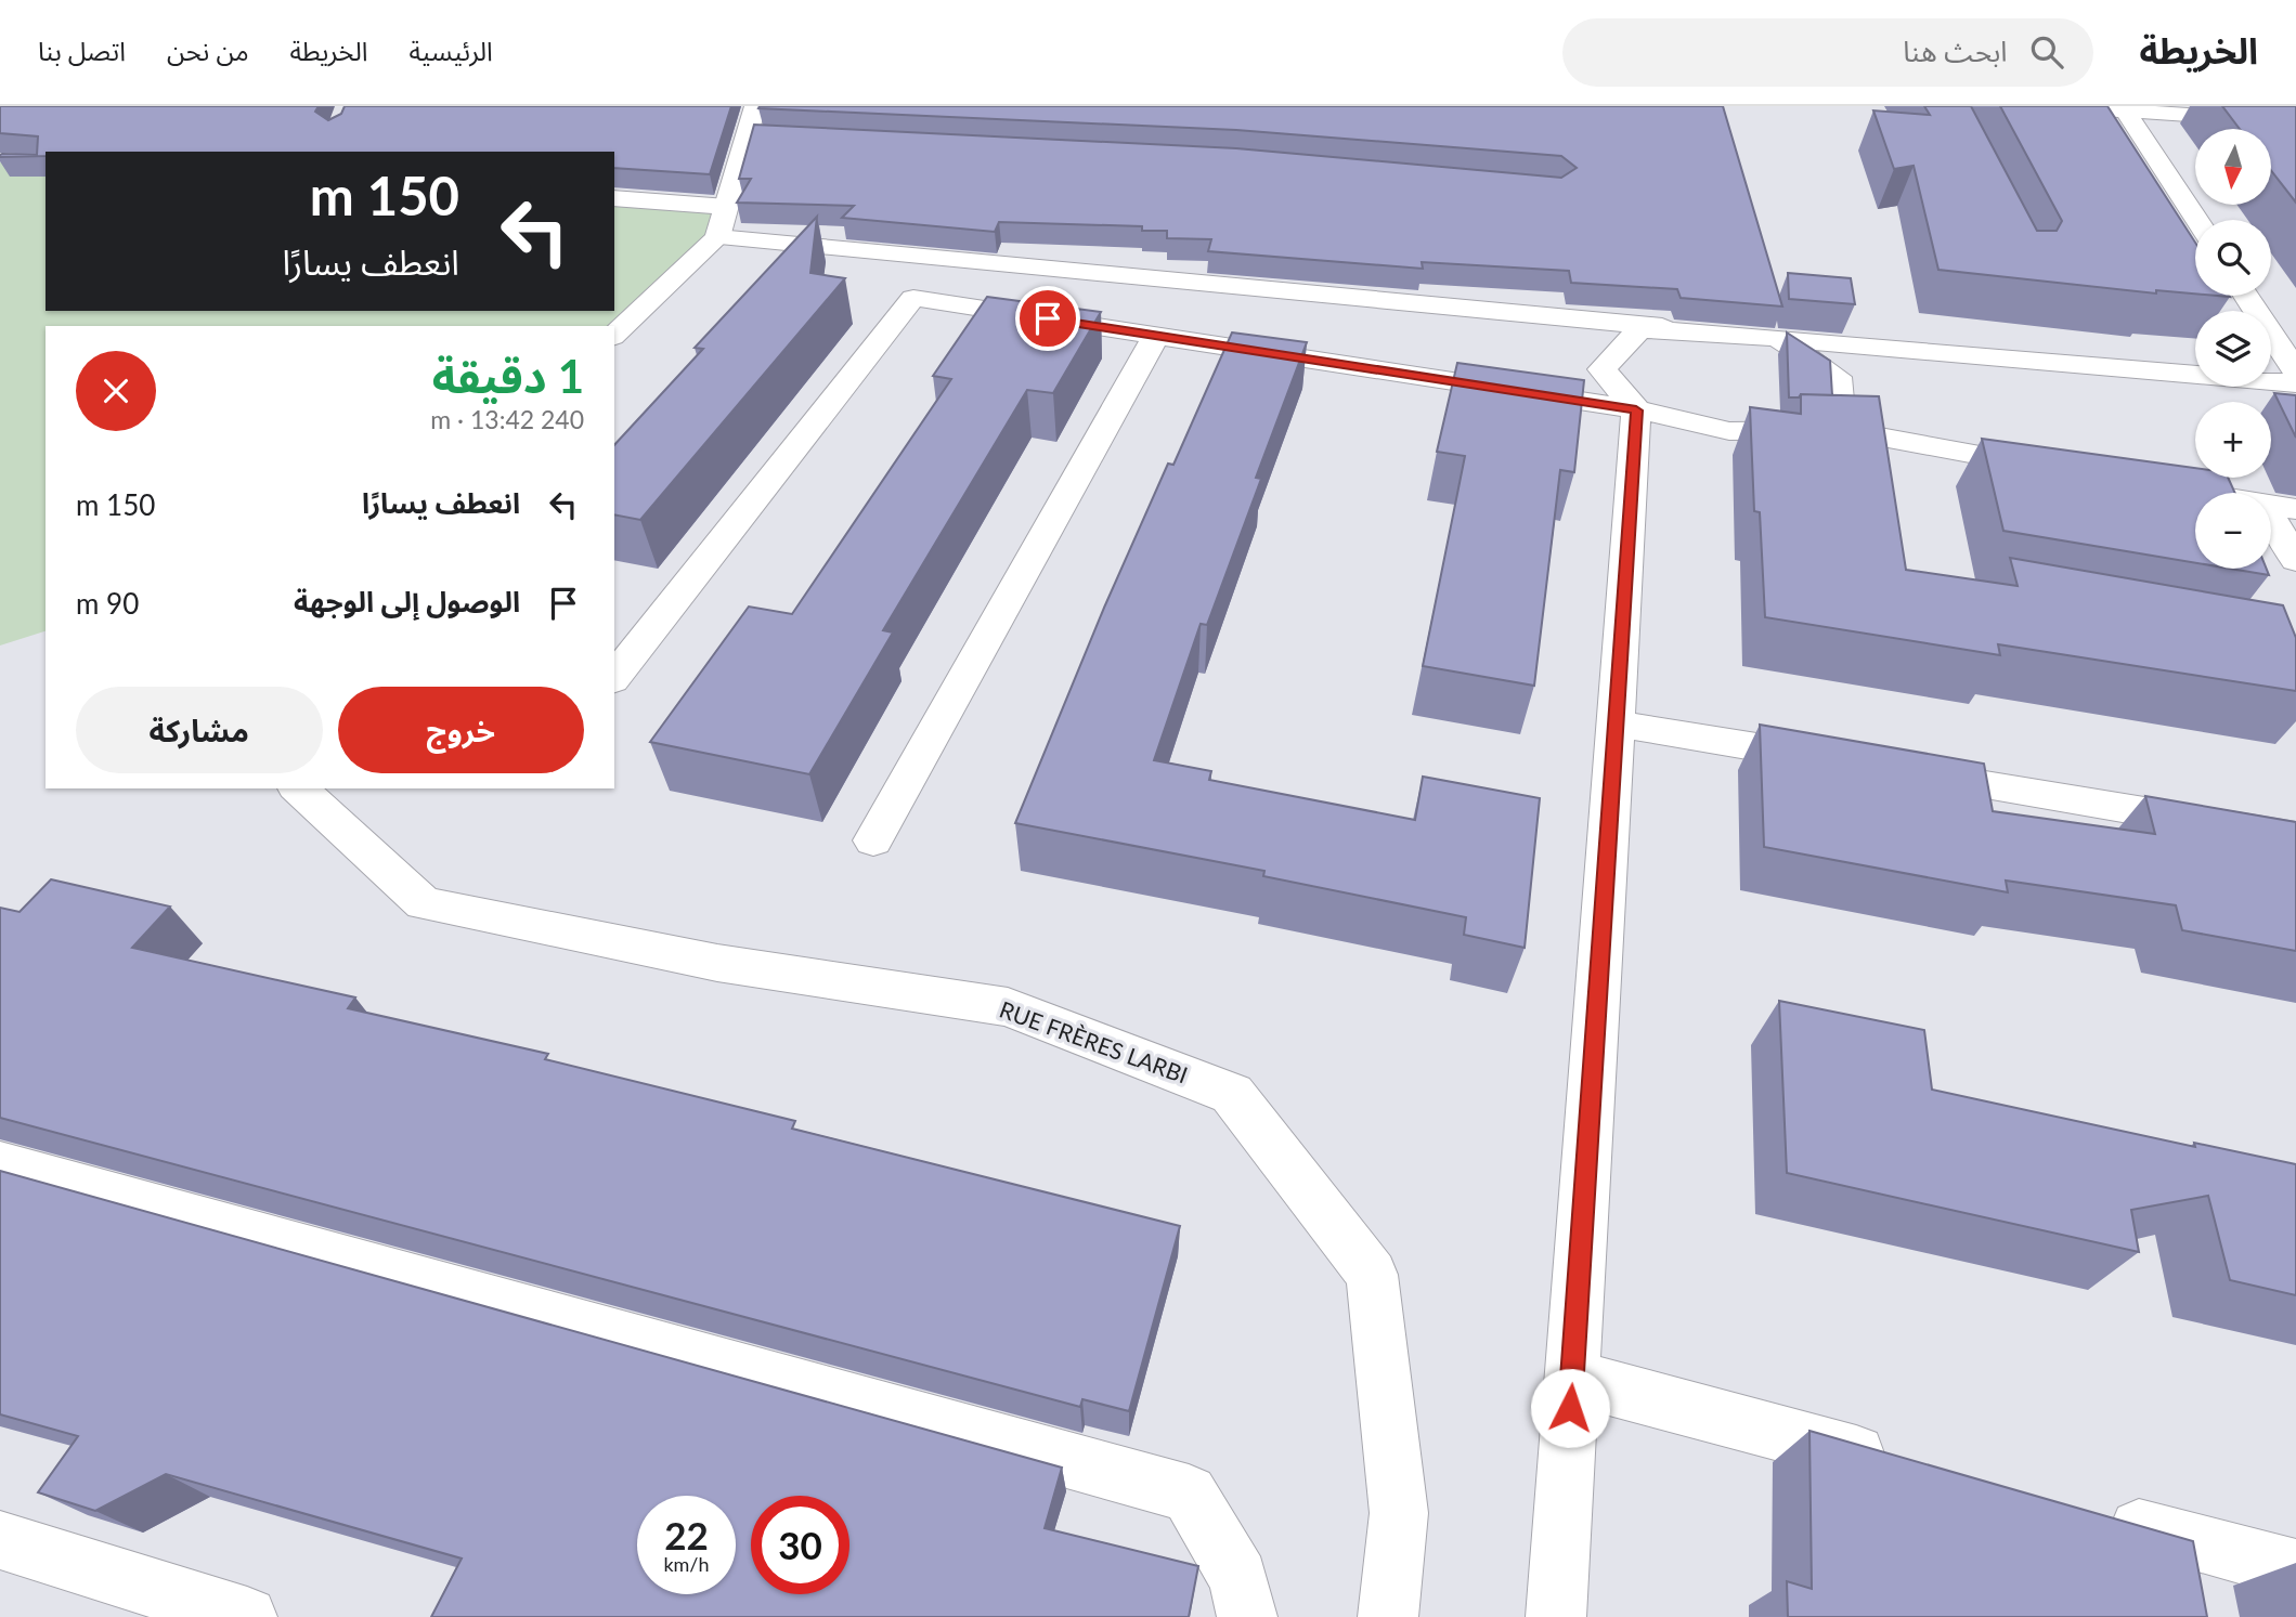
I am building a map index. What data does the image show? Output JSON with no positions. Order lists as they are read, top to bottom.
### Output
{
  "streets": {
    "street": ["RUE FRÈRES LARBI"]
  },
  "north": "bottom",
  "page": {
    "header": "الخريطة",
    "search": "ابحث هنا",
    "nav": [
      "الرئيسية",
      "الخريطة",
      "من نحن",
      "اتصل بنا"
    ],
    "map_buttons": ["+", "−"],
    "turn": ["150 m", "انعطف يسارًا"],
    "heading": ["1 دقيقة", "240 m · 13:42"],
    "list": [
      {
        "name": "انعطف يسارًا",
        "value": "150 m"
      },
      {
        "name": "الوصول إلى الوجهة",
        "value": "90 m"
      }
    ],
    "buttons": ["خروج", "مشاركة"],
    "speed": "22 km/h",
    "limit": "30"
  }
}
